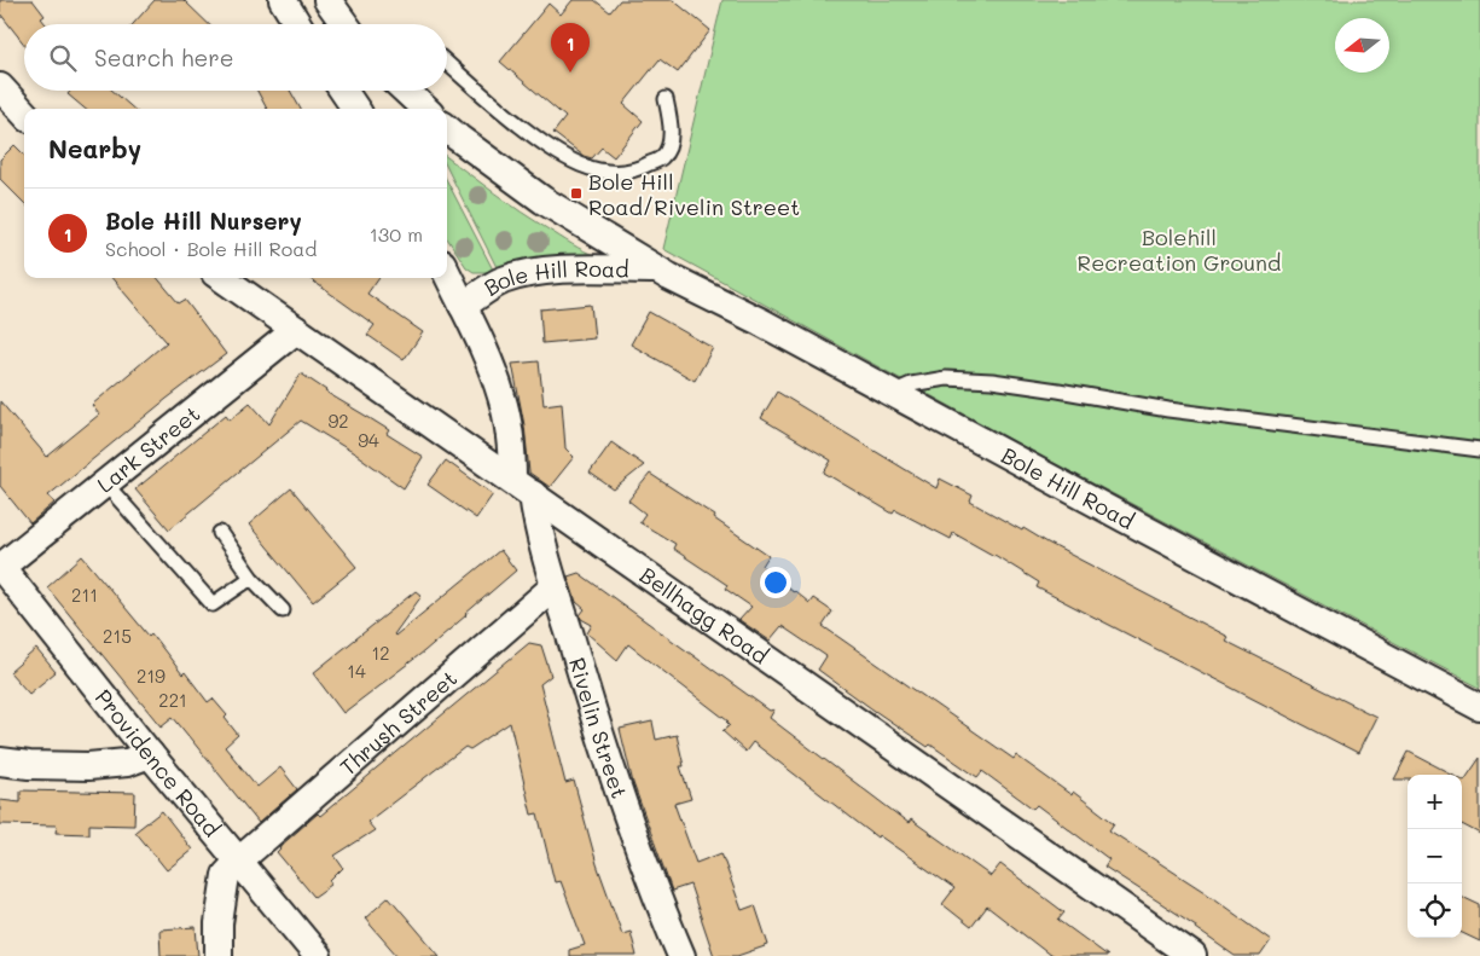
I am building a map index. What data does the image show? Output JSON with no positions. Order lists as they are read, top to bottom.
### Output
{
  "streets": {
    "street": [
      "Bole Hill Road",
      "Lark Street",
      "Bellhagg Road",
      "Thrush Street",
      "Rivelin Street",
      "Providence Road"
    ]
  },
  "crossings": [
    ["Bole Hill Road", "Rivelin Street"],
    ["Lark Street", "Bellhagg Road"],
    ["Lark Street", "Providence Road"],
    ["Bellhagg Road", "Rivelin Street"],
    ["Thrush Street", "Rivelin Street"],
    ["Thrush Street", "Providence Road"]
  ],
  "parks": ["Bolehill Recreation Ground"],
  "places": {
    "transit": ["Bole Hill Road/Rivelin Street"]
  },
  "house_numbers": [
    "92",
    "94",
    "211",
    "215",
    "12",
    "14",
    "219",
    "221"
  ],
  "north": "left",
  "page": {
    "pins": "1",
    "search": "Search here",
    "heading": "Nearby",
    "list": [
      {
        "mark": "1",
        "name": "Bole Hill Nursery",
        "note": "School · Bole Hill Road",
        "value": "130 m"
      }
    ],
    "map_buttons": ["+", "−"]
  }
}
